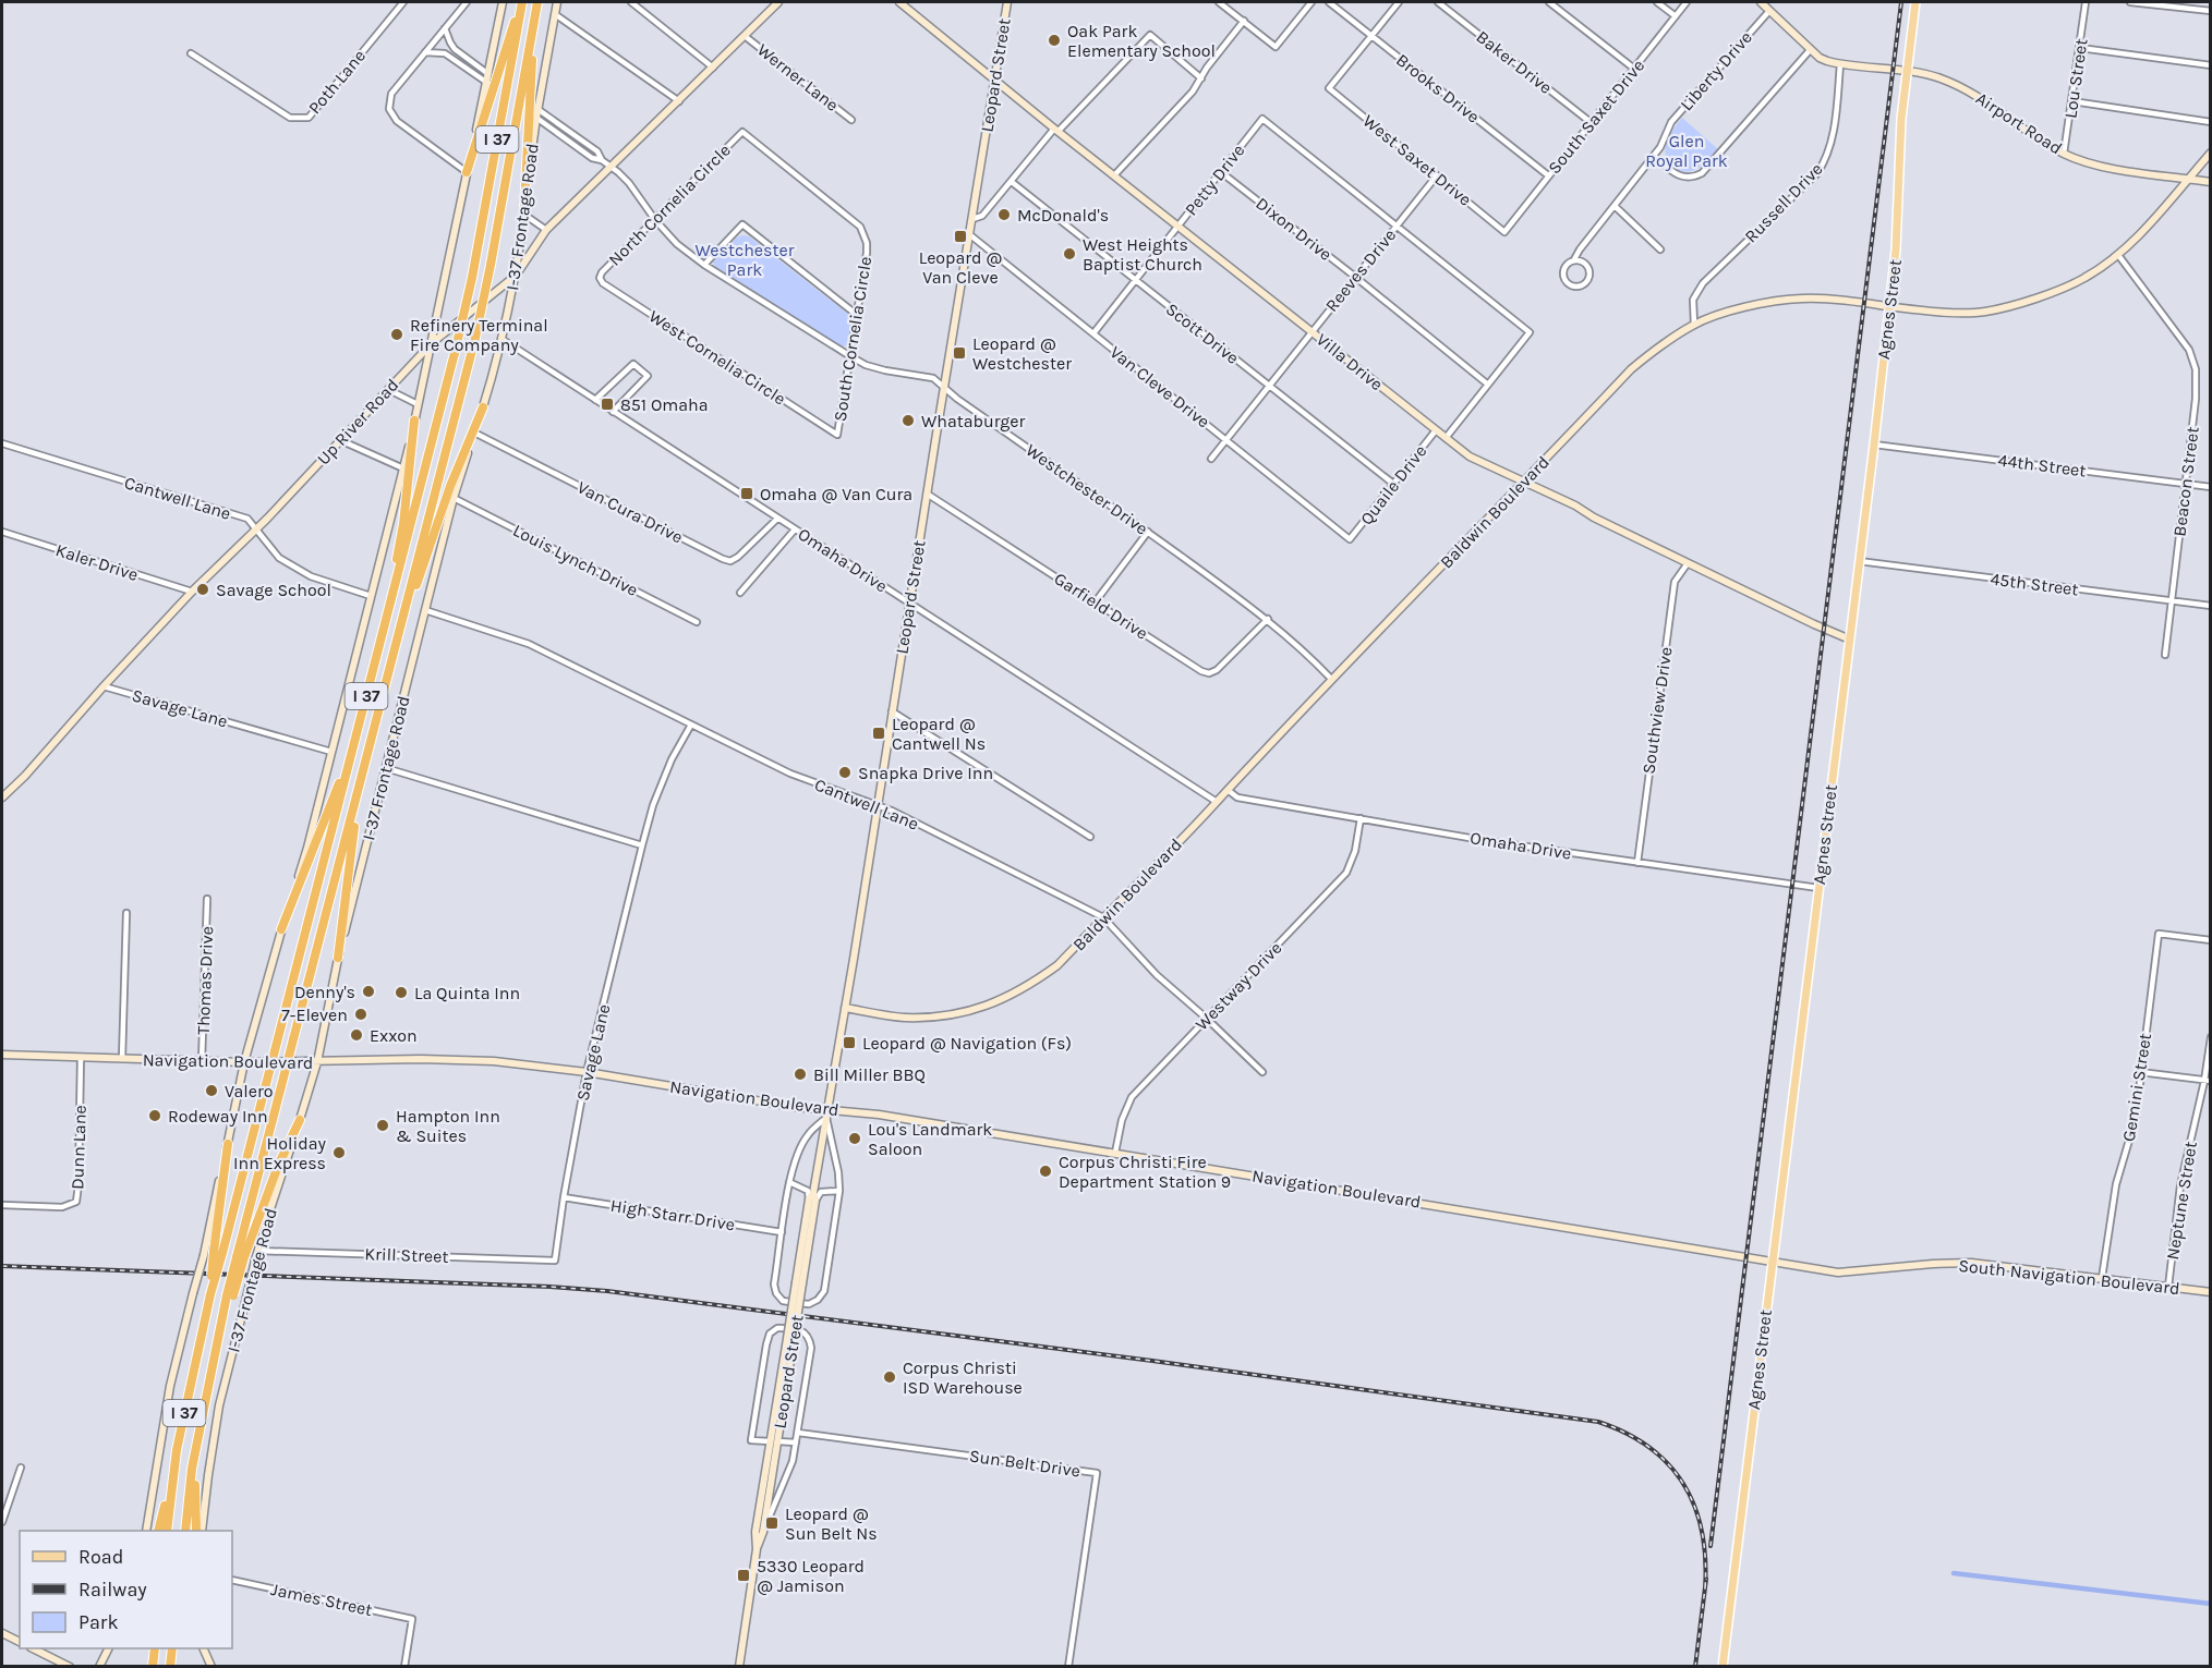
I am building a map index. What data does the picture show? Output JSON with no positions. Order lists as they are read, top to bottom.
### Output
{
  "streets": {
    "highway": ["I 37"],
    "main road": [
      "Leopard Street",
      "Airport Road",
      "I-37 Frontage Road",
      "Agnes Street",
      "Villa Drive",
      "Up River Road",
      "Baldwin Boulevard",
      "Navigation Boulevard",
      "South Navigation Boulevard"
    ],
    "street": [
      "Baker Drive",
      "Liberty Drive",
      "Werner Lane",
      "Lou Street",
      "Poth Lane",
      "Brooks Drive",
      "South Saxet Drive",
      "West Saxet Drive",
      "Petty Drive",
      "Russell Drive",
      "North Cornelia Circle",
      "Dixon Drive",
      "Reeves Drive",
      "Scott Drive",
      "South Cornelia Circle",
      "West Cornelia Circle",
      "Van Cleve Drive",
      "44th Street",
      "Beacon Street",
      "Quaile Drive",
      "Westchester Drive",
      "Cantwell Lane",
      "Van Cura Drive",
      "Louis Lynch Drive",
      "Omaha Drive",
      "Kaler Drive",
      "45th Street",
      "Garfield Drive",
      "Savage Lane",
      "Southview Drive",
      "Thomas Drive",
      "Westway Drive",
      "Gemini Street",
      "Dunn Lane",
      "Neptune Street",
      "High Starr Drive",
      "Krill Street",
      "Sun Belt Drive",
      "James Street"
    ]
  },
  "crossings": [
    ["Baker Drive", "South Saxet Drive"],
    ["Liberty Drive", "Airport Road"],
    ["Leopard Street", "Villa Drive"],
    ["Leopard Street", "Van Cleve Drive"],
    ["Leopard Street", "Westchester Drive"],
    ["Leopard Street", "Cantwell Lane"],
    ["Leopard Street", "Baldwin Boulevard"],
    ["Leopard Street", "Omaha Drive"],
    ["Leopard Street", "Garfield Drive"],
    ["Leopard Street", "Navigation Boulevard"],
    ["Werner Lane", "Up River Road"],
    ["Lou Street", "Airport Road"],
    ["Brooks Drive", "South Saxet Drive"],
    ["Brooks Drive", "West Saxet Drive"],
    ["South Saxet Drive", "West Saxet Drive"],
    ["Airport Road", "Russell Drive"],
    ["Airport Road", "Agnes Street"],
    ["Airport Road", "Baldwin Boulevard"],
    ["West Saxet Drive", "Reeves Drive"],
    ["Petty Drive", "Dixon Drive"],
    ["Petty Drive", "Reeves Drive"],
    ["Petty Drive", "Scott Drive"],
    ["Petty Drive", "Villa Drive"],
    ["Petty Drive", "Van Cleve Drive"],
    ["Petty Drive", "Quaile Drive"],
    ["Russell Drive", "Baldwin Boulevard"],
    ["North Cornelia Circle", "South Cornelia Circle"],
    ["North Cornelia Circle", "West Cornelia Circle"],
    ["North Cornelia Circle", "Westchester Drive"],
    ["I-37 Frontage Road", "Up River Road"],
    ["I-37 Frontage Road", "Cantwell Lane"],
    ["I-37 Frontage Road", "Van Cura Drive"],
    ["I-37 Frontage Road", "Louis Lynch Drive"],
    ["I-37 Frontage Road", "Omaha Drive"],
    ["I-37 Frontage Road", "Navigation Boulevard"],
    ["I-37 Frontage Road", "Krill Street"],
    ["Dixon Drive", "Reeves Drive"],
    ["Dixon Drive", "Quaile Drive"],
    ["Reeves Drive", "Scott Drive"],
    ["Reeves Drive", "Villa Drive"],
    ["Reeves Drive", "Van Cleve Drive"],
    ["Reeves Drive", "Quaile Drive"],
    ["Agnes Street", "Villa Drive"],
    ["Agnes Street", "44th Street"],
    ["Agnes Street", "Baldwin Boulevard"],
    ["Agnes Street", "Omaha Drive"],
    ["Agnes Street", "45th Street"],
    ["Agnes Street", "Navigation Boulevard"],
    ["Agnes Street", "South Navigation Boulevard"],
    ["Scott Drive", "Quaile Drive"],
    ["South Cornelia Circle", "West Cornelia Circle"],
    ["South Cornelia Circle", "Westchester Drive"],
    ["Villa Drive", "Quaile Drive"],
    ["Villa Drive", "Baldwin Boulevard"],
    ["Villa Drive", "Southview Drive"],
    ["Van Cleve Drive", "Quaile Drive"],
    ["Up River Road", "Westchester Drive"],
    ["Up River Road", "Cantwell Lane"],
    ["Up River Road", "Kaler Drive"],
    ["Up River Road", "Savage Lane"],
    ["44th Street", "Beacon Street"],
    ["Beacon Street", "Baldwin Boulevard"],
    ["Beacon Street", "45th Street"],
    ["Westchester Drive", "Baldwin Boulevard"],
    ["Westchester Drive", "Garfield Drive"],
    ["Cantwell Lane", "Baldwin Boulevard"],
    ["Cantwell Lane", "Savage Lane"],
    ["Cantwell Lane", "Westway Drive"],
    ["Van Cura Drive", "Omaha Drive"],
    ["Baldwin Boulevard", "Omaha Drive"],
    ["Omaha Drive", "Southview Drive"],
    ["Omaha Drive", "Westway Drive"],
    ["Savage Lane", "Navigation Boulevard"],
    ["Savage Lane", "High Starr Drive"],
    ["Savage Lane", "Krill Street"],
    ["Thomas Drive", "Navigation Boulevard"],
    ["Westway Drive", "Navigation Boulevard"],
    ["Navigation Boulevard", "Dunn Lane"],
    ["Navigation Boulevard", "South Navigation Boulevard"],
    ["Gemini Street", "South Navigation Boulevard"],
    ["Neptune Street", "South Navigation Boulevard"]
  ],
  "parks": ["Glen Royal Park", "Westchester Park"],
  "places": {
    "other": [
      "Oak Park Elementary School",
      "McDonald's",
      "West Heights Baptist Church",
      "Refinery Terminal Fire Company",
      "Whataburger",
      "Savage School",
      "Snapka Drive Inn",
      "Denny's",
      "La Quinta Inn",
      "7-Eleven",
      "Exxon",
      "Bill Miller BBQ",
      "Valero",
      "Rodeway Inn",
      "Hampton Inn & Suites",
      "Lou's Landmark Saloon",
      "Holiday Inn Express",
      "Corpus Christi Fire Department Station 9",
      "Corpus Christi ISD Warehouse"
    ],
    "transit": [
      "Leopard @ Van Cleve",
      "Leopard @ Westchester",
      "851 Omaha",
      "Omaha @ Van Cura",
      "Leopard @ Cantwell Ns",
      "Leopard @ Navigation (Fs)",
      "Leopard @ Sun Belt Ns",
      "5330 Leopard @ Jamison"
    ]
  },
  "legend": ["Road", "Railway", "Park"]
}
